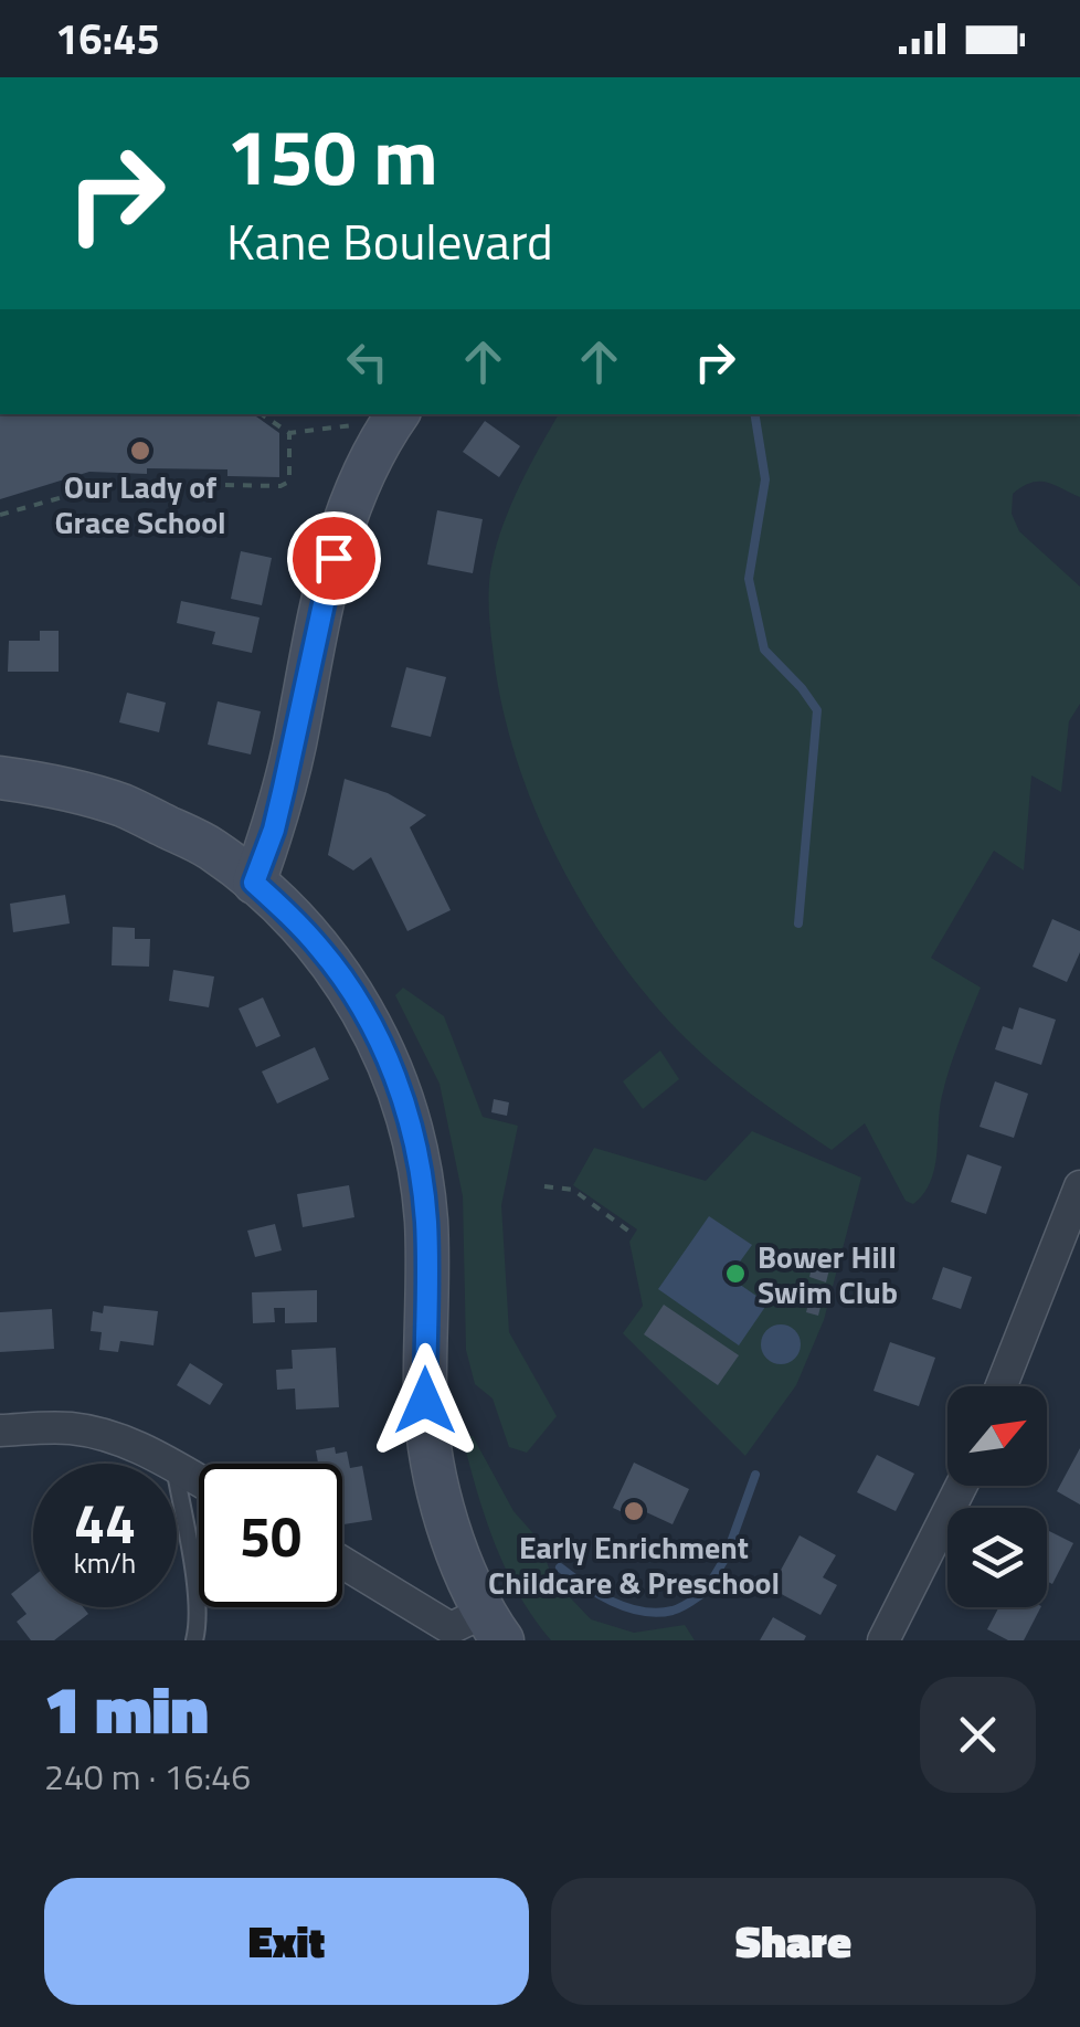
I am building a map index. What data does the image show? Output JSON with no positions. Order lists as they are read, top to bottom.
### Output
{
  "places": ["Our Lady of Grace School", "Bower Hill Swim Club", "Early Enrichment Childcare & Preschool"],
  "north": "top right",
  "page": {
    "status": "16:45",
    "turn": ["150 m", "Kane Boulevard"],
    "speed": "44 km/h",
    "limit": "50",
    "heading": ["1 min", "240 m · 16:46"],
    "buttons": ["Exit", "Share"]
  }
}
